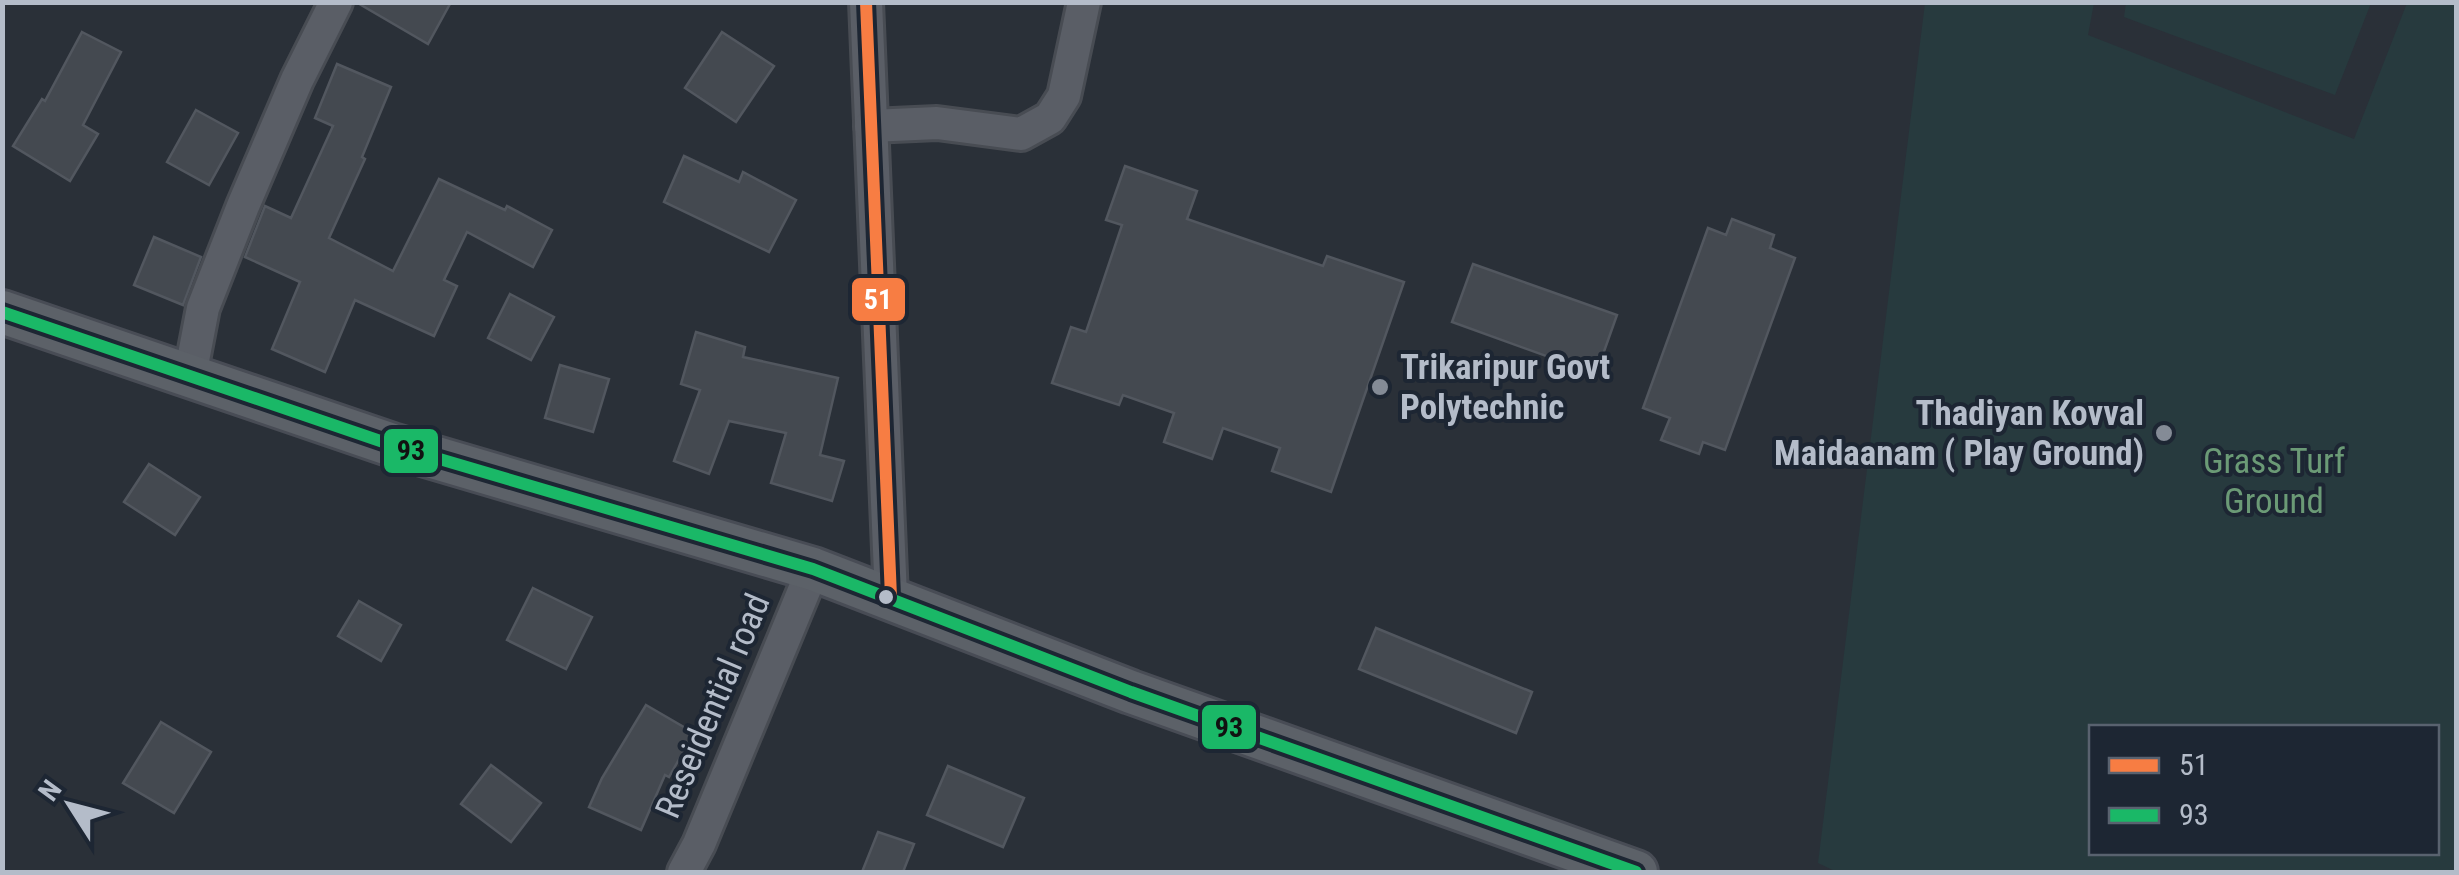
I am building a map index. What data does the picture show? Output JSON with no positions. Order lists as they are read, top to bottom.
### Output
{
  "streets": {
    "street": ["Reseidential road"]
  },
  "parks": ["Grass Turf Ground"],
  "places": ["Trikaripur Govt Polytechnic", "Thadiyan Kovval Maidaanam ( Play Ground)"],
  "lines": ["transit line 51", "transit line 93"],
  "legend": ["51", "93"],
  "north": "top left"
}
